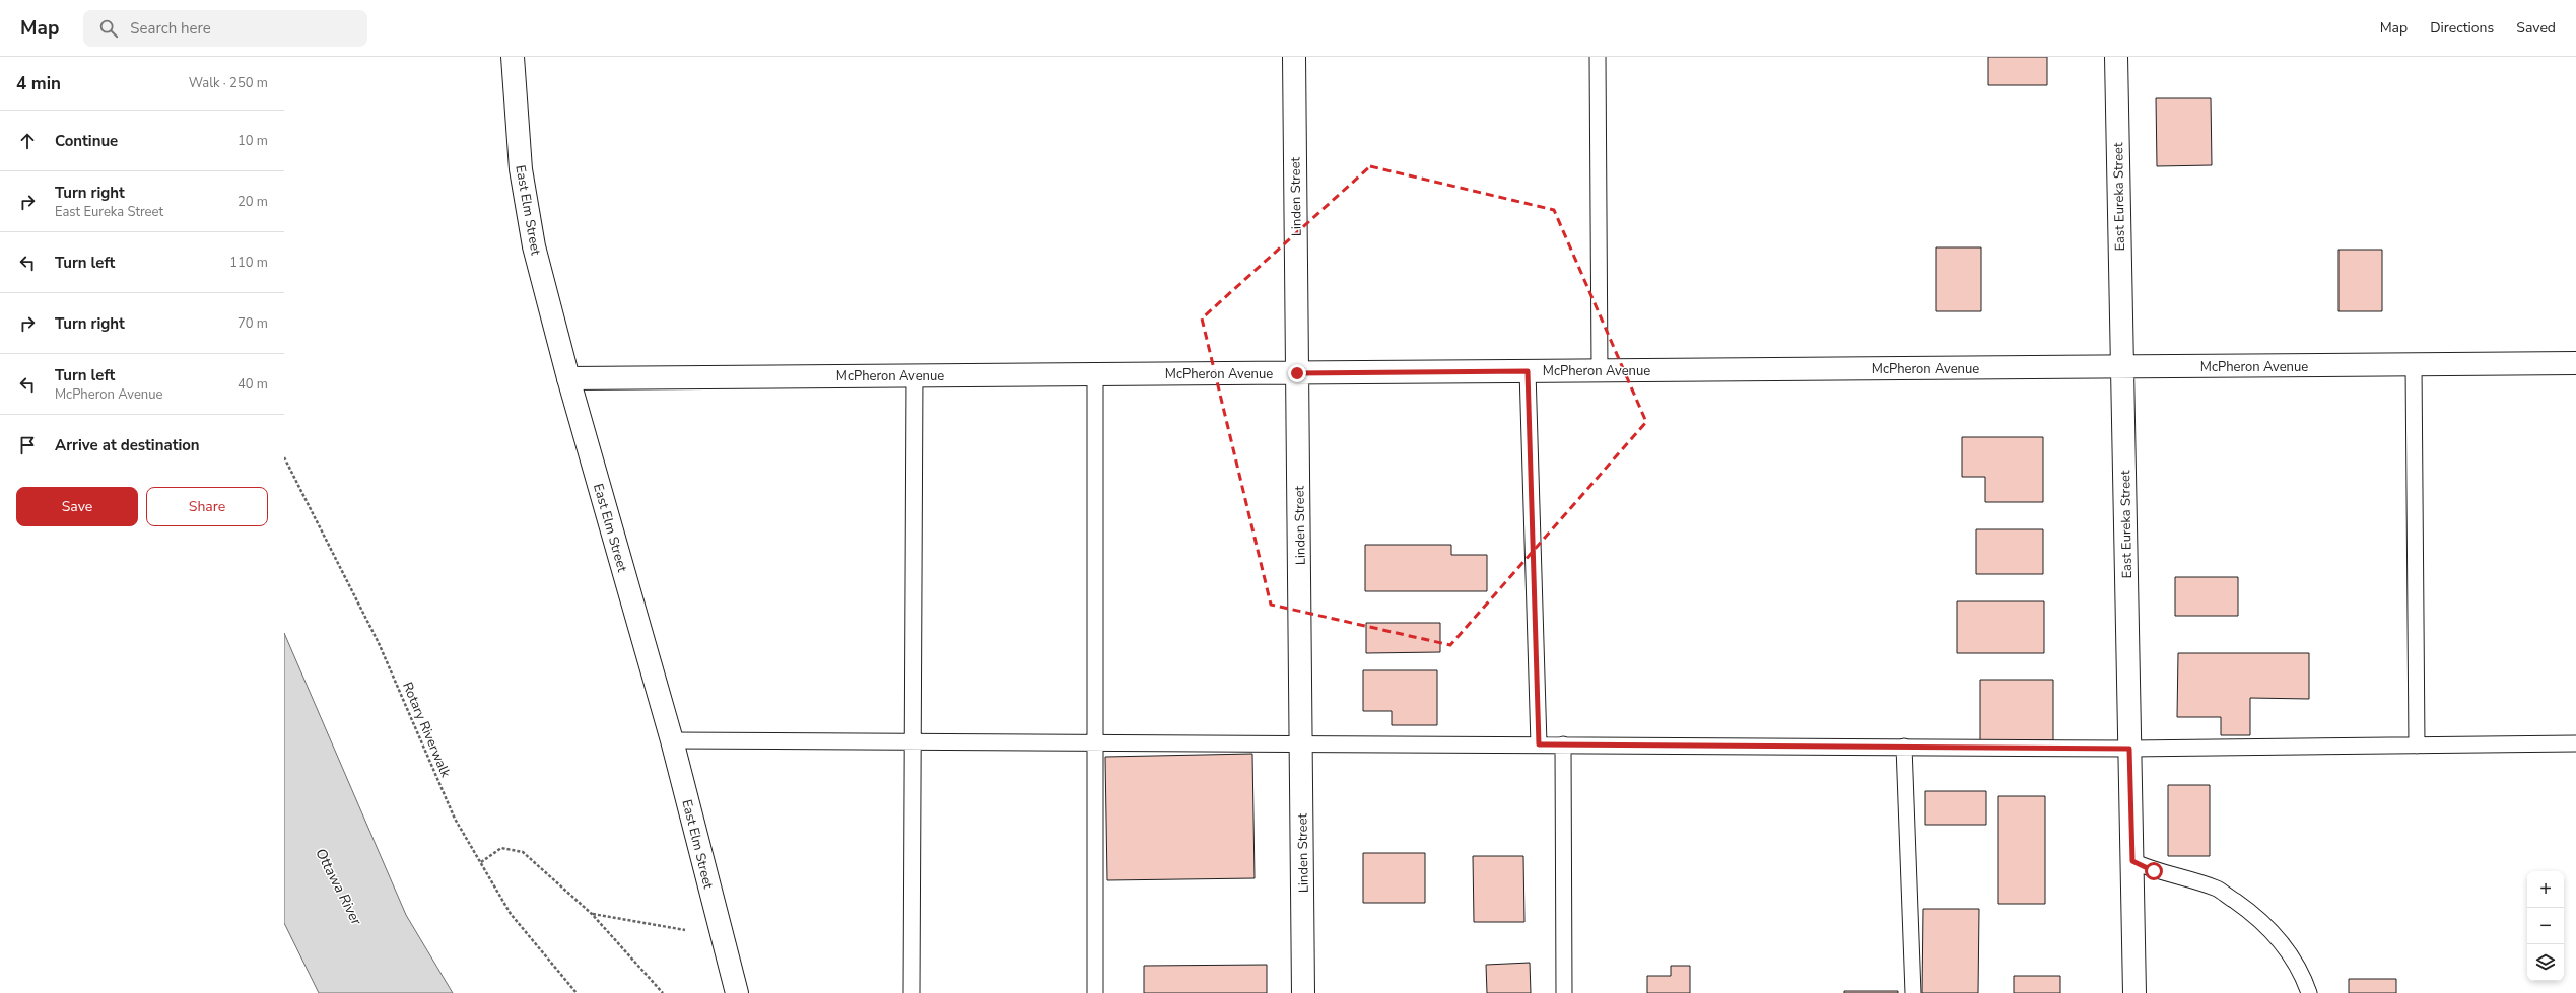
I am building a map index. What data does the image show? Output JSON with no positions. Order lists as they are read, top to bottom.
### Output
{
  "streets": {
    "street": [
      "Linden Street",
      "East Eureka Street",
      "East Elm Street",
      "McPheron Avenue"
    ],
    "path": ["Rotary Riverwalk"]
  },
  "crossings": [
    ["Linden Street", "McPheron Avenue"],
    ["East Eureka Street", "McPheron Avenue"],
    ["East Elm Street", "McPheron Avenue"]
  ],
  "water": ["Ottawa River"],
  "page": {
    "header": "Map",
    "search": "Search here",
    "nav": ["Map", "Directions", "Saved"],
    "heading": ["4 min", "Walk · 250 m"],
    "list": [
      ["Continue", "10 m"],
      ["Turn right", "East Eureka Street", "20 m"],
      ["Turn left", "110 m"],
      ["Turn right", "70 m"],
      ["Turn left", "McPheron Avenue", "40 m"],
      "Arrive at destination"
    ],
    "buttons": ["Save", "Share"],
    "map_buttons": ["+", "−"]
  }
}
